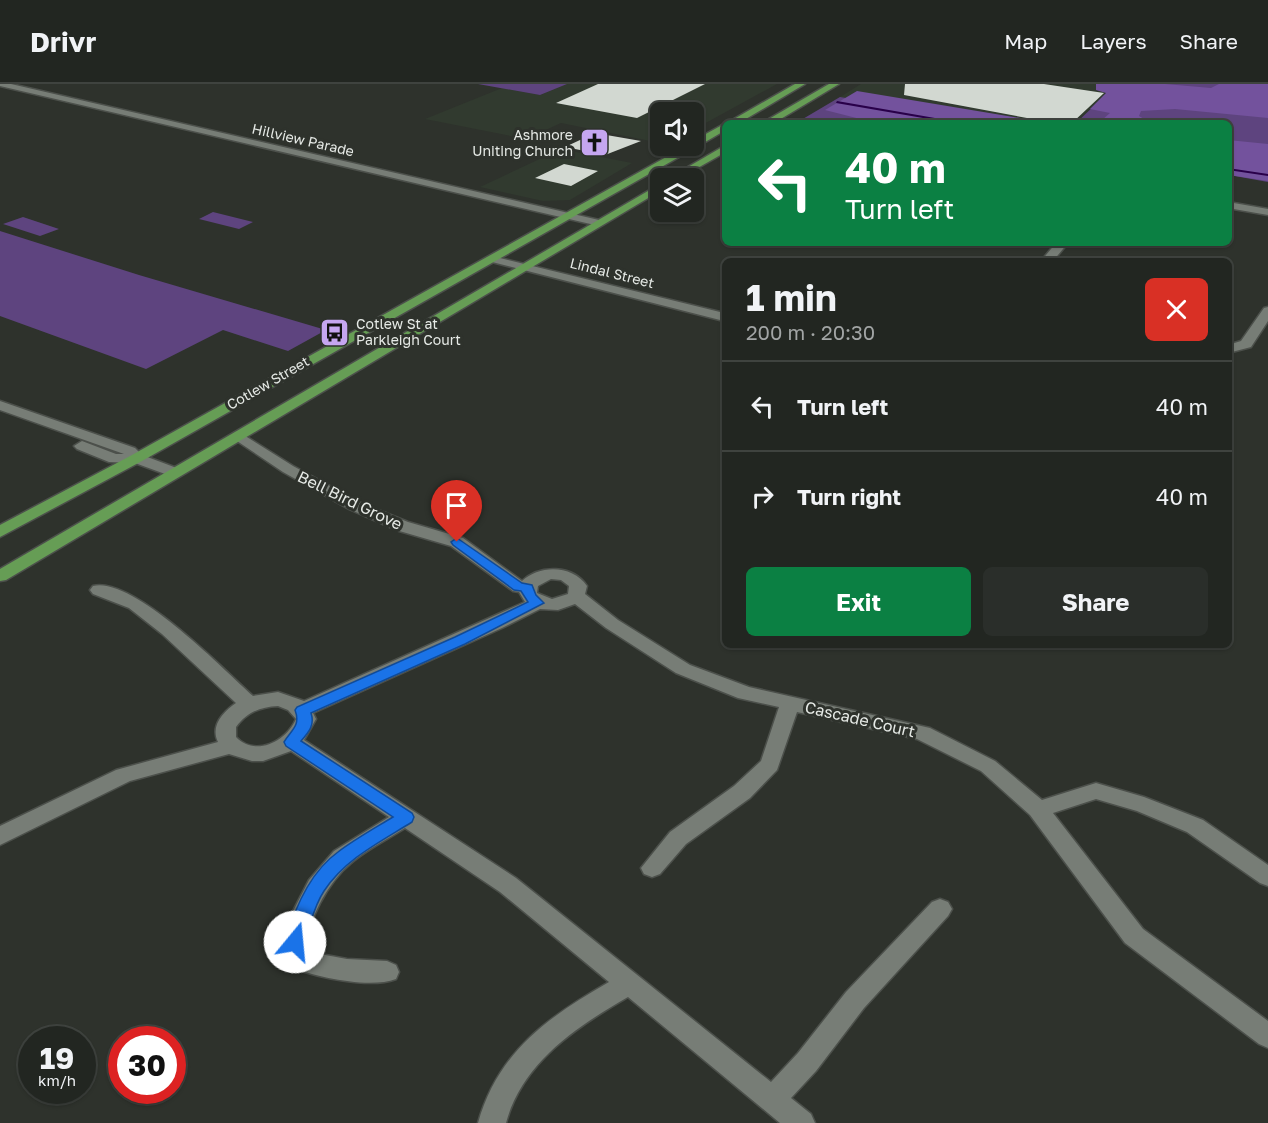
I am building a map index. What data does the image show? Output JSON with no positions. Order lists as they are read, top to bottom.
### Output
{
  "streets": {
    "main road": ["Cotlew Street"],
    "street": [
      "Hillview Parade",
      "Lindal Street",
      "Bell Bird Grove",
      "Cascade Court"
    ]
  },
  "crossings": [
    ["Hillview Parade", "Cotlew Street"],
    ["Lindal Street", "Cotlew Street"],
    ["Cotlew Street", "Bell Bird Grove"],
    ["Bell Bird Grove", "Cascade Court"]
  ],
  "places": {
    "church": ["Ashmore Uniting Church"],
    "bus stop": ["Cotlew St at Parkleigh Court"]
  },
  "page": {
    "header": "Drivr",
    "nav": ["Map", "Layers", "Share"],
    "turn": ["40 m", "Turn left"],
    "heading": ["1 min", "200 m · 20:30"],
    "list": [
      {
        "name": "Turn left",
        "value": "40 m"
      },
      {
        "name": "Turn right",
        "value": "40 m"
      }
    ],
    "buttons": ["Exit", "Share"],
    "speed": "19 km/h",
    "limit": "30"
  }
}
